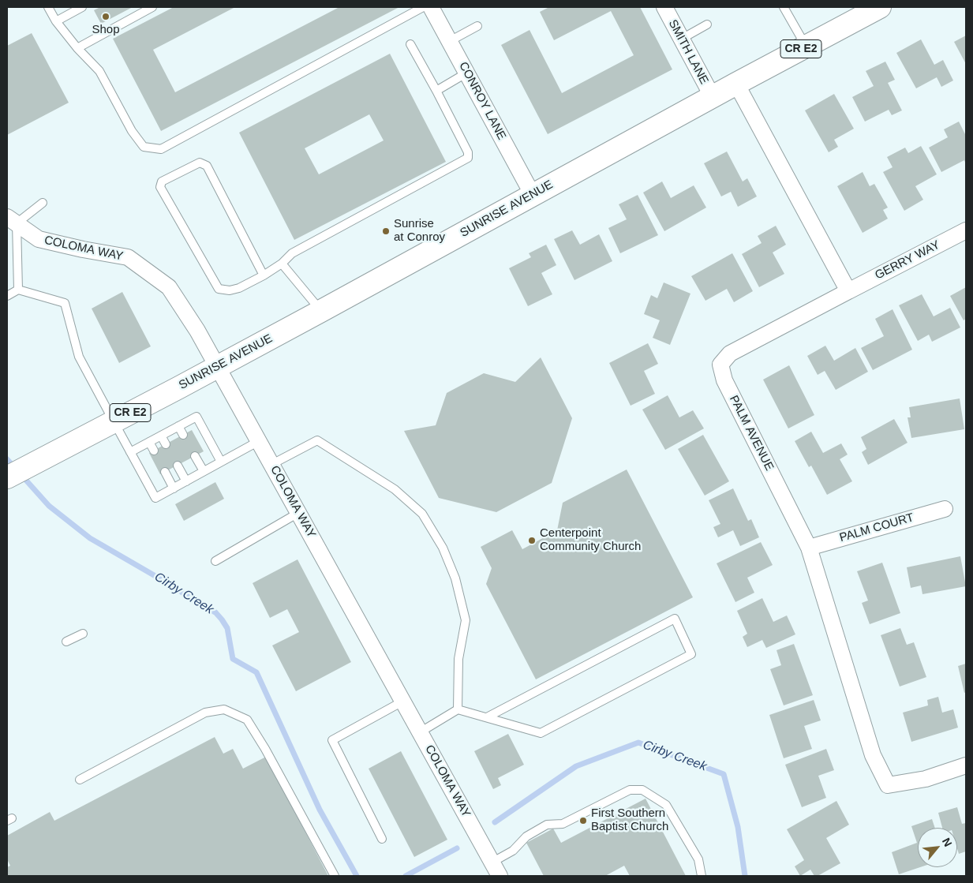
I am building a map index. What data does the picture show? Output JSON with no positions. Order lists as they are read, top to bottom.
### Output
{
  "streets": {
    "main road": ["CR E2", "SUNRISE AVENUE"],
    "street": [
      "SMITH LANE",
      "CONROY LANE",
      "COLOMA WAY",
      "GERRY WAY",
      "PALM AVENUE",
      "PALM COURT"
    ]
  },
  "crossings": [
    ["SMITH LANE", "SUNRISE AVENUE"],
    ["CONROY LANE", "SUNRISE AVENUE"],
    ["SUNRISE AVENUE", "COLOMA WAY"],
    ["GERRY WAY", "PALM AVENUE"],
    ["PALM AVENUE", "PALM COURT"]
  ],
  "water": ["Cirby Creek"],
  "places": [
    "Shop",
    "Sunrise at Conroy",
    "Centerpoint Community Church",
    "First Southern Baptist Church"
  ],
  "north": "top right"
}
